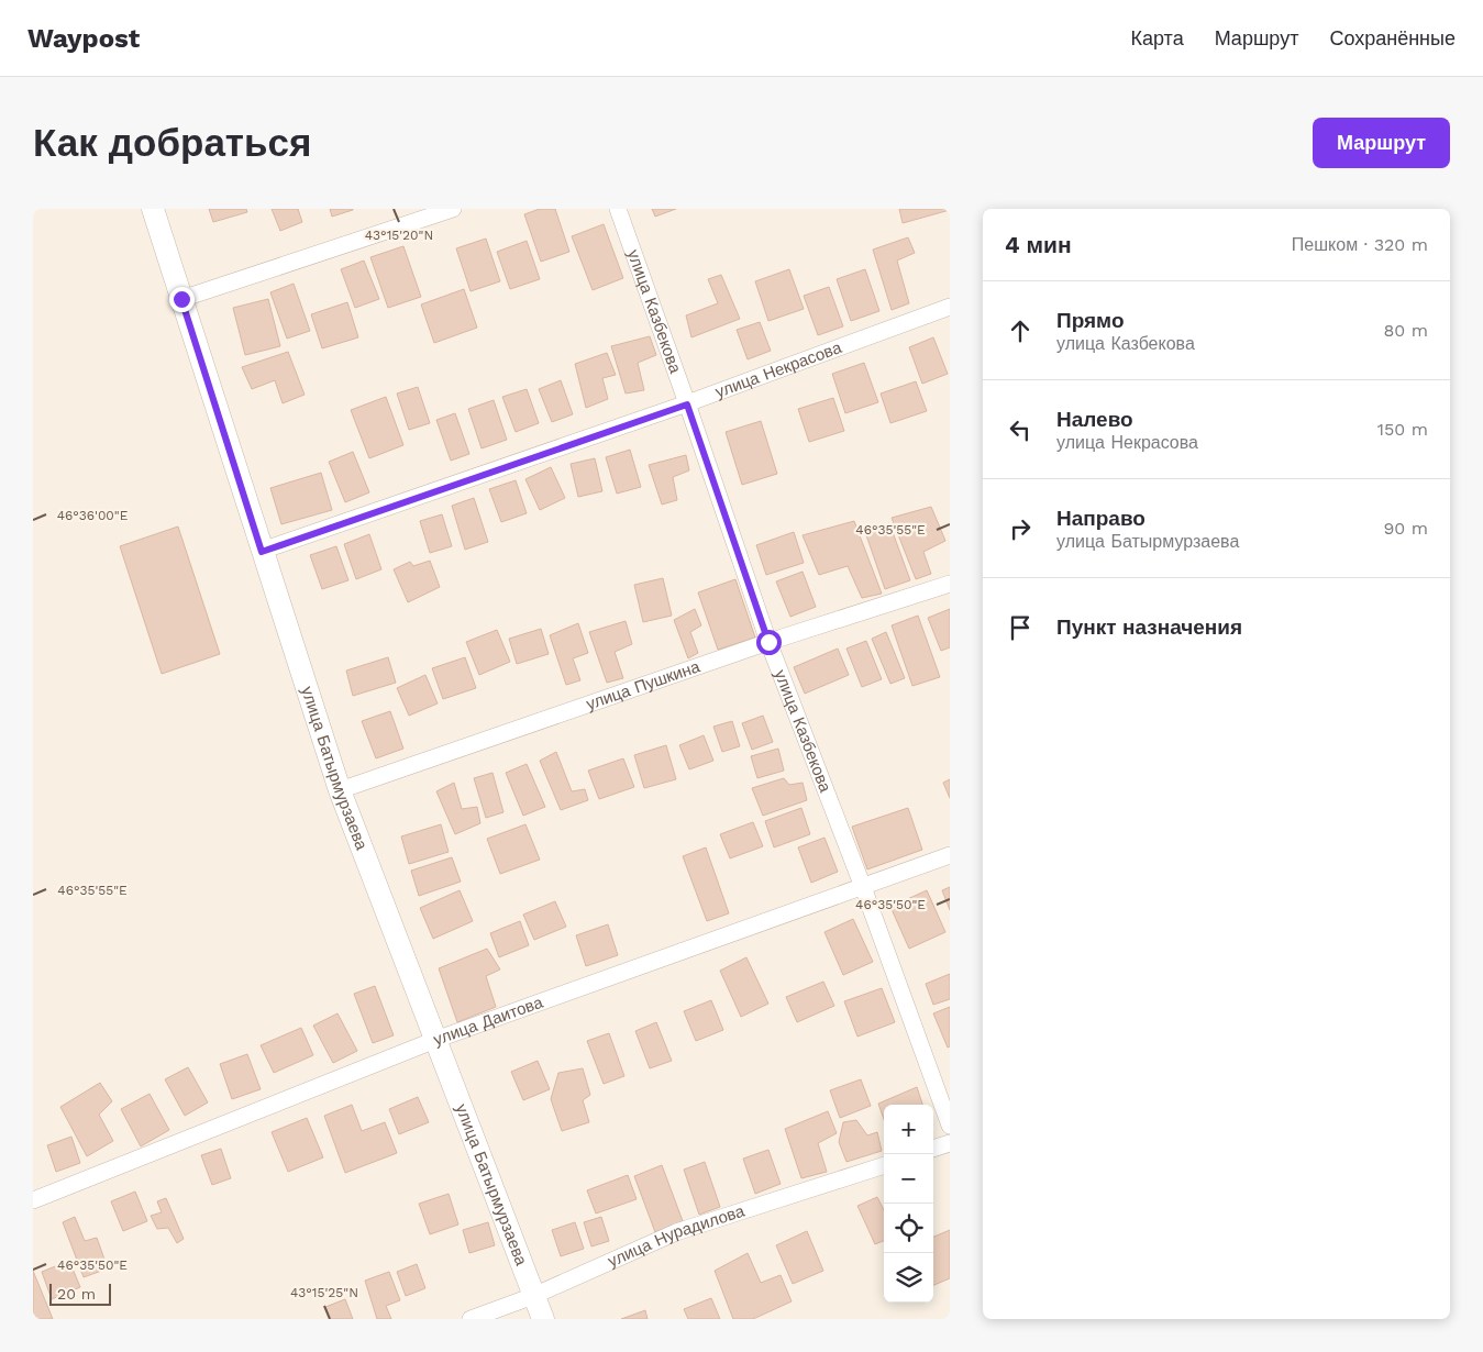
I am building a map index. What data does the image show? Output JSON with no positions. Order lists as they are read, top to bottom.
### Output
{
  "streets": {
    "street": [
      "улица Казбекова",
      "улица Некрасова",
      "улица Пушкина",
      "улица Батырмурзаева",
      "улица Даитова",
      "улица Нурадилова"
    ]
  },
  "crossings": [
    ["улица Казбекова", "улица Некрасова"],
    ["улица Казбекова", "улица Пушкина"],
    ["улица Казбекова", "улица Даитова"],
    ["улица Некрасова", "улица Батырмурзаева"],
    ["улица Пушкина", "улица Батырмурзаева"],
    ["улица Батырмурзаева", "улица Даитова"],
    ["улица Батырмурзаева", "улица Нурадилова"]
  ],
  "scale_bar": "20 m",
  "page": {
    "header": "Waypost",
    "nav": ["Карта", "Маршрут", "Сохранённые"],
    "buttons": "Маршрут",
    "title": "Как добраться",
    "heading": ["4 мин", "Пешком · 320 m"],
    "list": [
      ["Прямо", "улица Казбекова", "80 m"],
      ["Налево", "улица Некрасова", "150 m"],
      ["Направо", "улица Батырмурзаева", "90 m"],
      "Пункт назначения"
    ],
    "map_buttons": ["+", "−"],
    "scale": "20 m"
  },
  "coordinates": [
    "43°15'20\"N",
    "46°36'00\"E",
    "46°35'55\"E",
    "46°35'50\"E",
    "43°15'25\"N"
  ]
}
